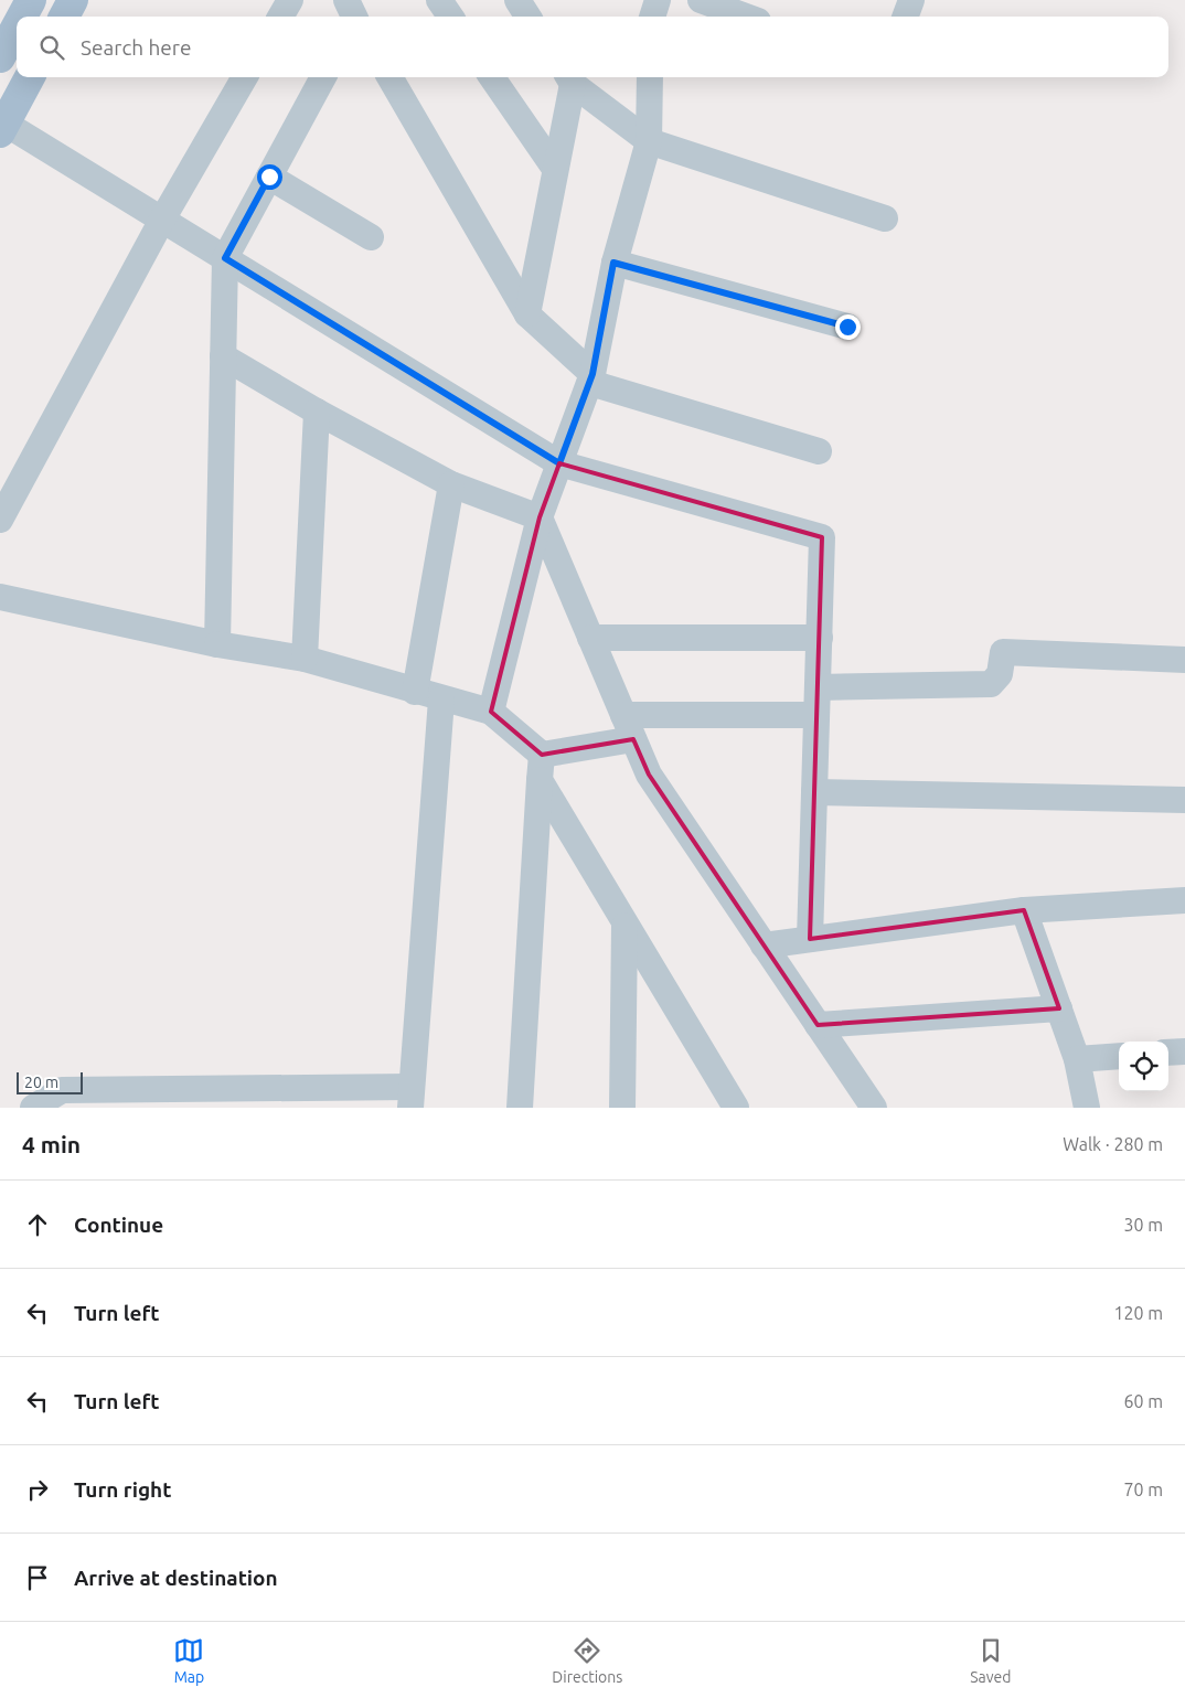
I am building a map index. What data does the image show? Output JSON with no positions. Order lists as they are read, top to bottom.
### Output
{
  "scale_bar": "20 m",
  "page": {
    "search": "Search here",
    "scale": "20 m",
    "heading": ["4 min", "Walk · 280 m"],
    "list": [
      ["Continue", "30 m"],
      ["Turn left", "120 m"],
      ["Turn left", "60 m"],
      ["Turn right", "70 m"],
      "Arrive at destination"
    ],
    "nav": ["Map", "Directions", "Saved"]
  }
}
